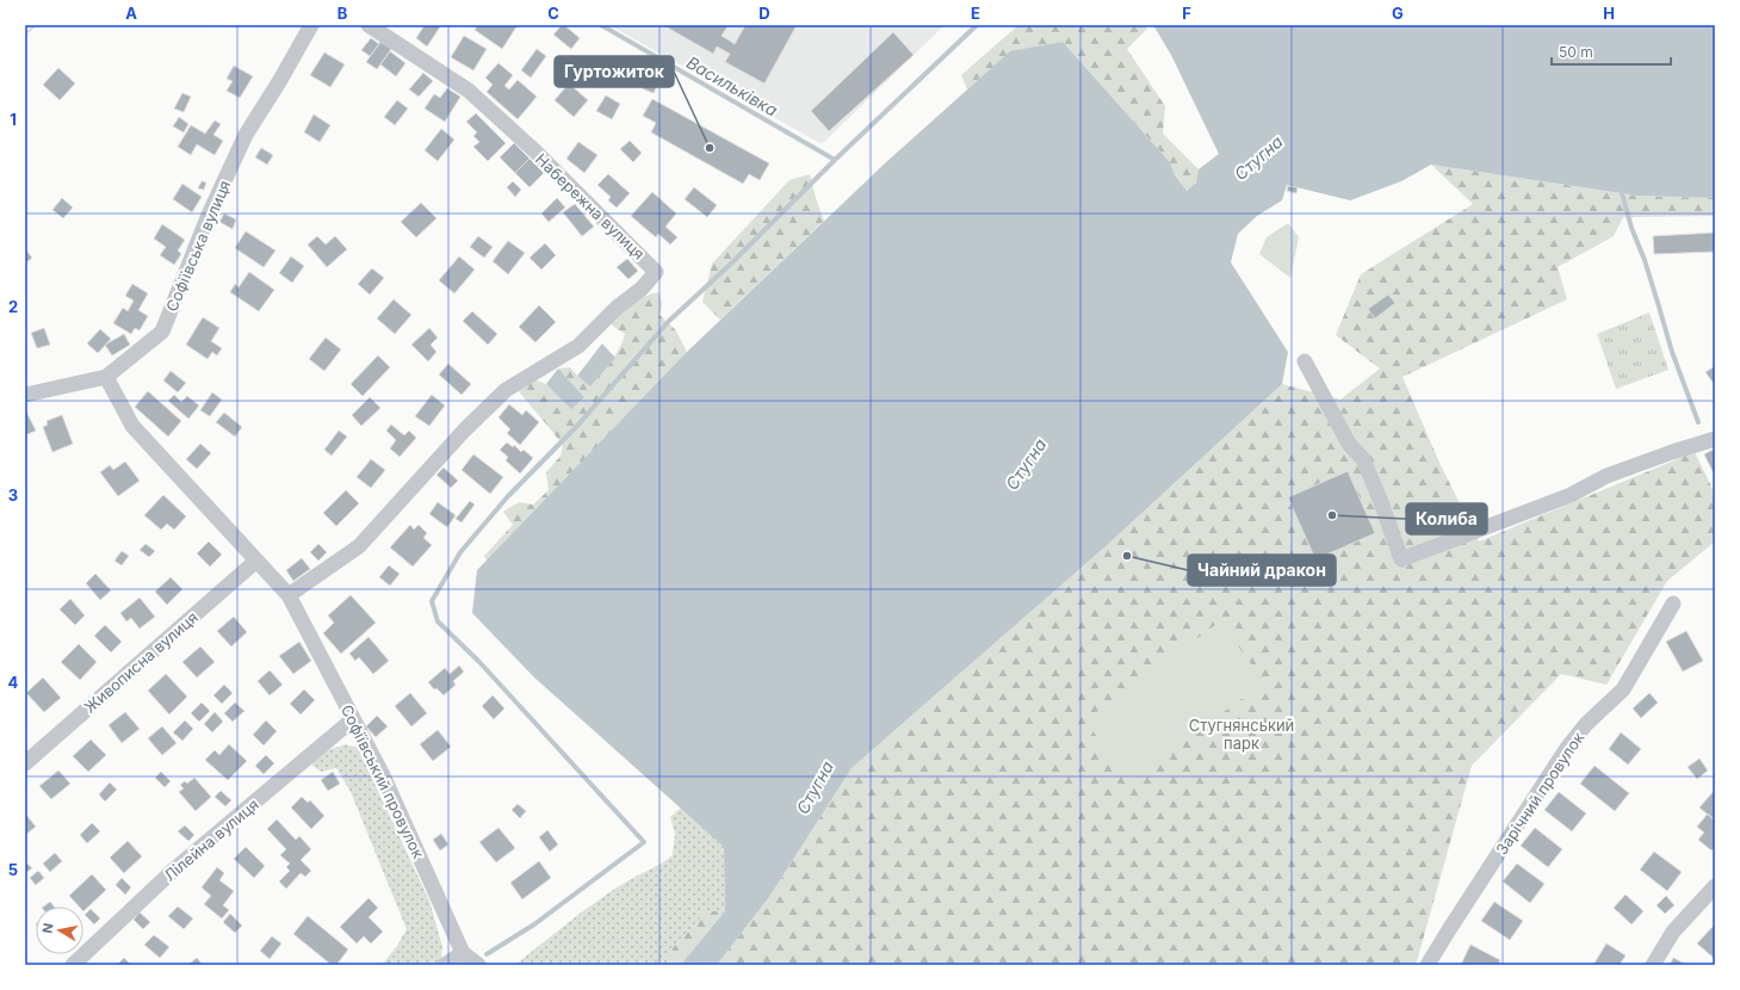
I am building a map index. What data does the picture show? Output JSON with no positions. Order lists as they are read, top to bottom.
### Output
{
  "streets": {
    "street": [
      "Набережна вулиця",
      "Софіївська вулиця",
      "Живописна вулиця",
      "Софіївський провулок",
      "Зарічний провулок",
      "Лілейна вулиця"
    ]
  },
  "crossings": [
    ["Набережна вулиця", "Софіївський провулок"],
    ["Софіївська вулиця", "Софіївський провулок"],
    ["Живописна вулиця", "Софіївський провулок"],
    ["Софіївський провулок", "Лілейна вулиця"]
  ],
  "water": ["Васильківка", "Стугна"],
  "parks": ["Стугнянський парк"],
  "places": ["Гуртожиток", "Колиба", "Чайний дракон"],
  "scale_bar": "50 m",
  "north": "left",
  "grid": {
    "columns": [
      "A",
      "B",
      "C",
      "D",
      "E",
      "F",
      "G",
      "H"
    ],
    "rows": [
      "1",
      "2",
      "3",
      "4",
      "5"
    ]
  }
}
